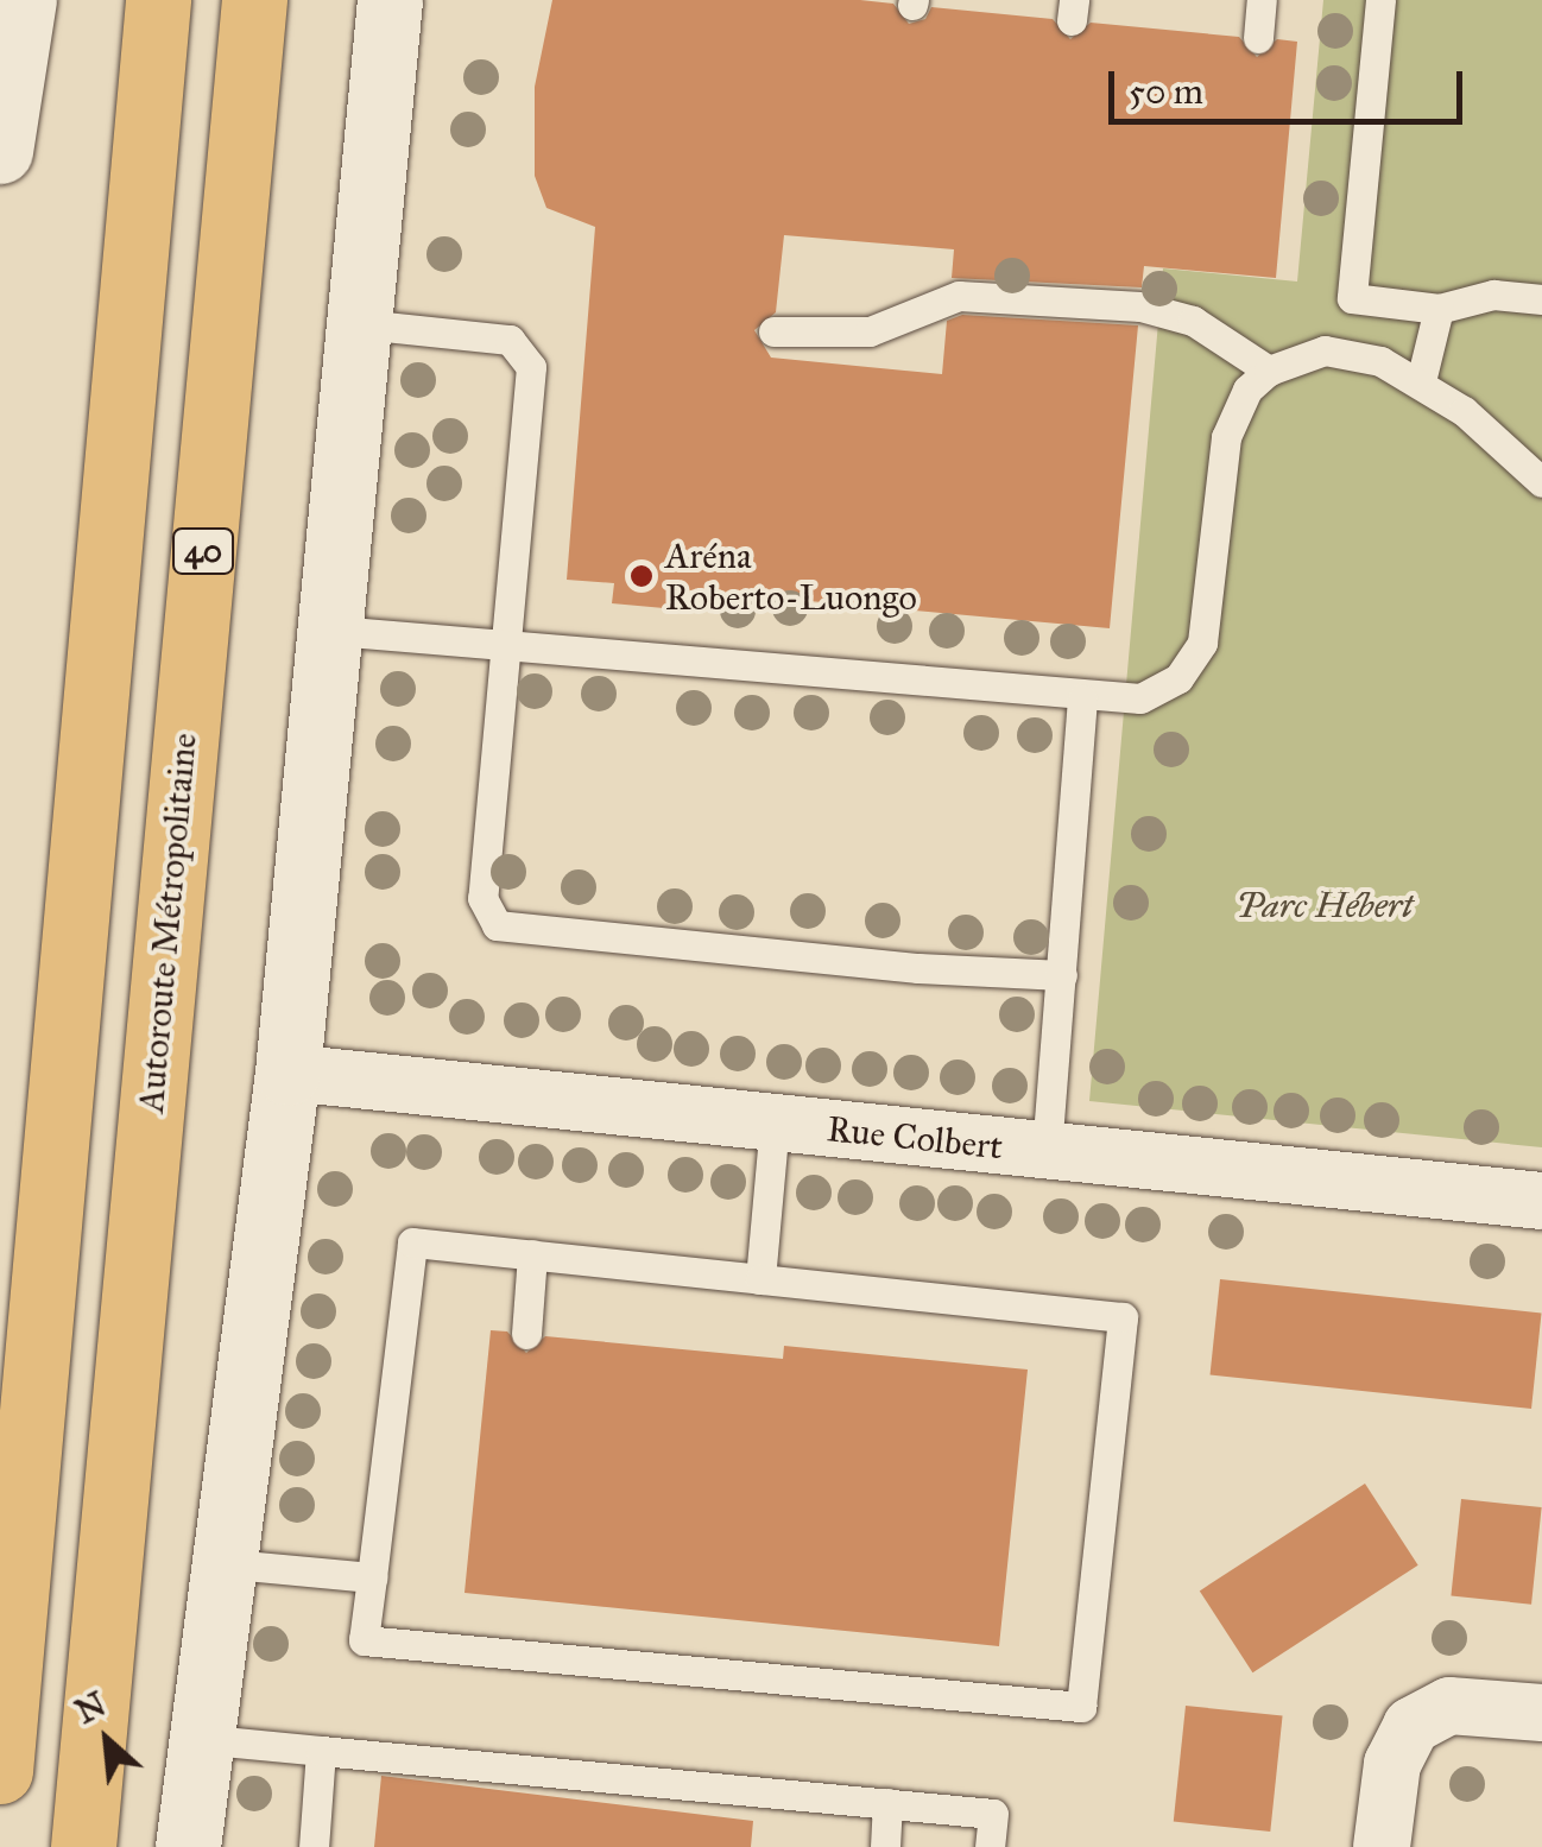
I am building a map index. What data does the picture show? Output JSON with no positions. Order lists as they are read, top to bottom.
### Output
{
  "streets": {
    "highway": ["40", "Autoroute Métropolitaine"],
    "street": ["Rue Colbert"]
  },
  "parks": ["Parc Hébert"],
  "places": ["Aréna Roberto-Luongo"],
  "scale_bar": "50 m",
  "north": "top left"
}
